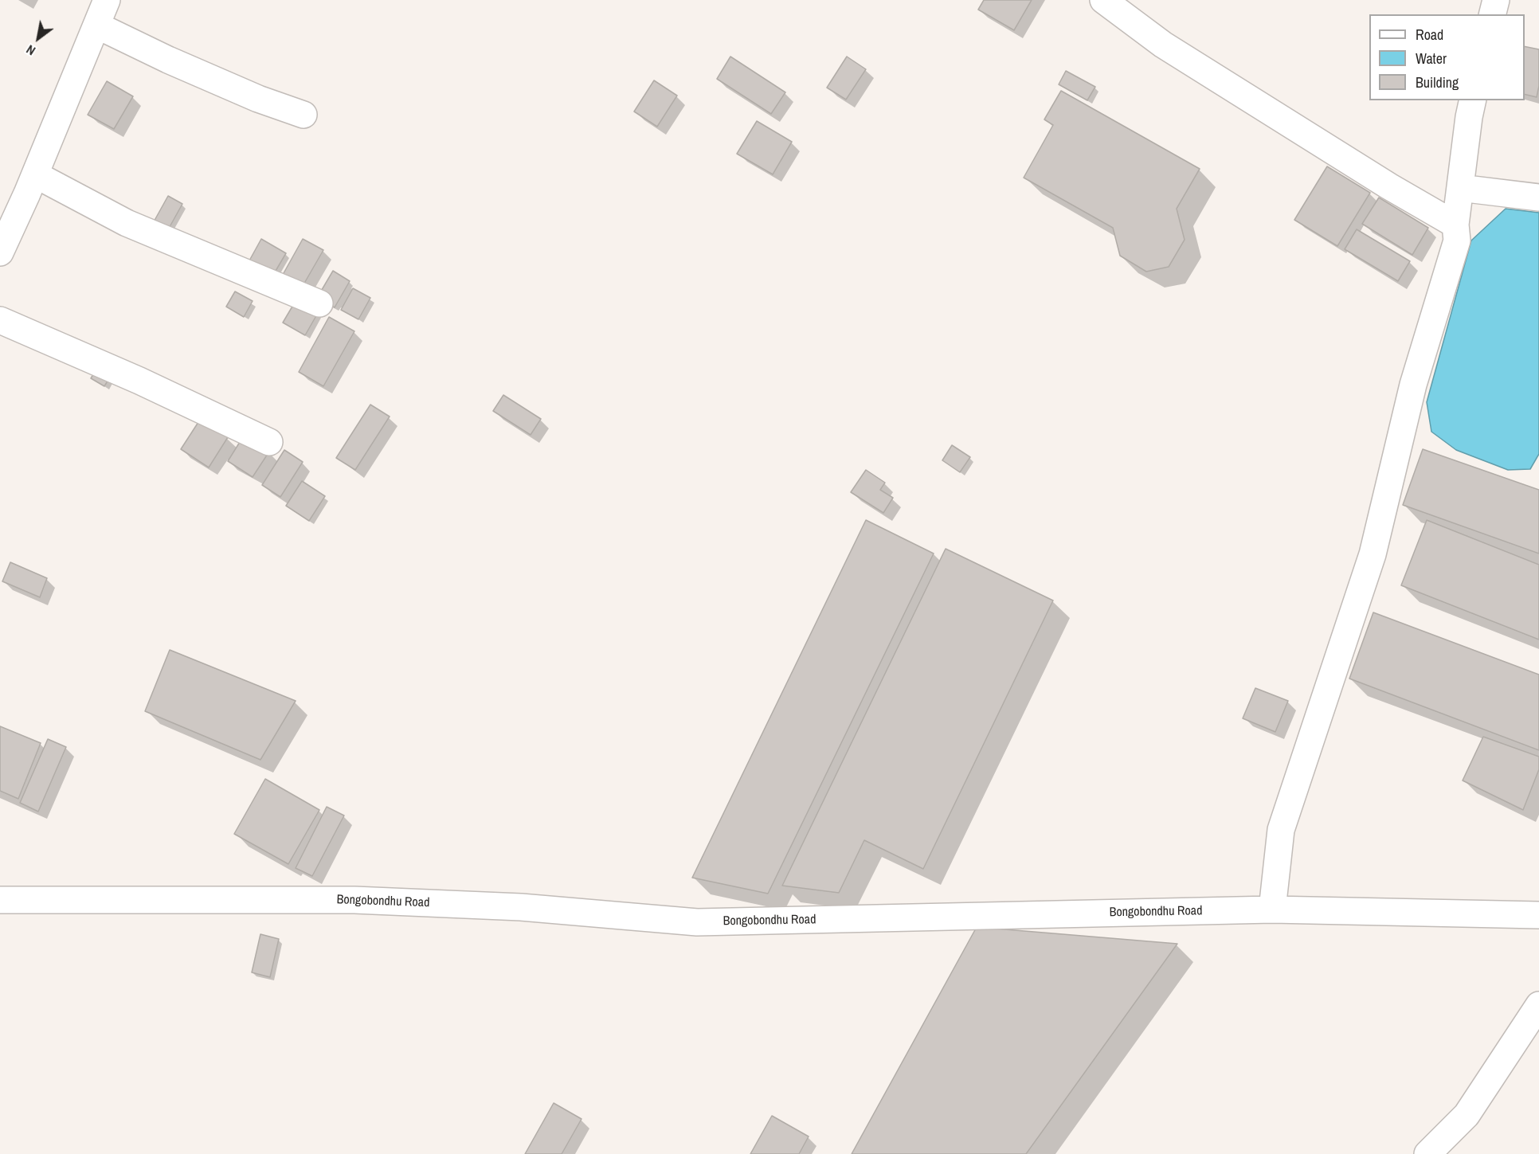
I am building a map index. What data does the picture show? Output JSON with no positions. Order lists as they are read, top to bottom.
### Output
{
  "streets": {
    "street": ["Bongobondhu Road"]
  },
  "legend": ["Road", "Water", "Building"],
  "north": "bottom left"
}
